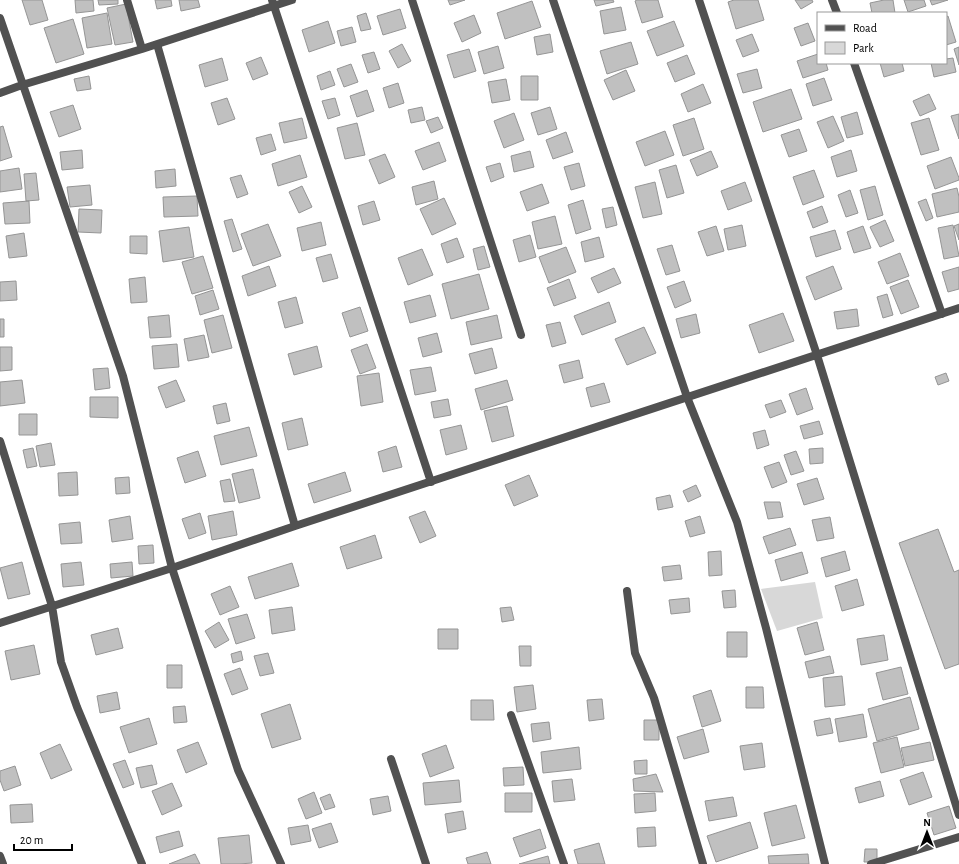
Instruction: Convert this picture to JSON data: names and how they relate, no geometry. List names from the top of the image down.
{
  "legend": ["Road", "Park"],
  "scale_bar": "20 m",
  "north": "top"
}
